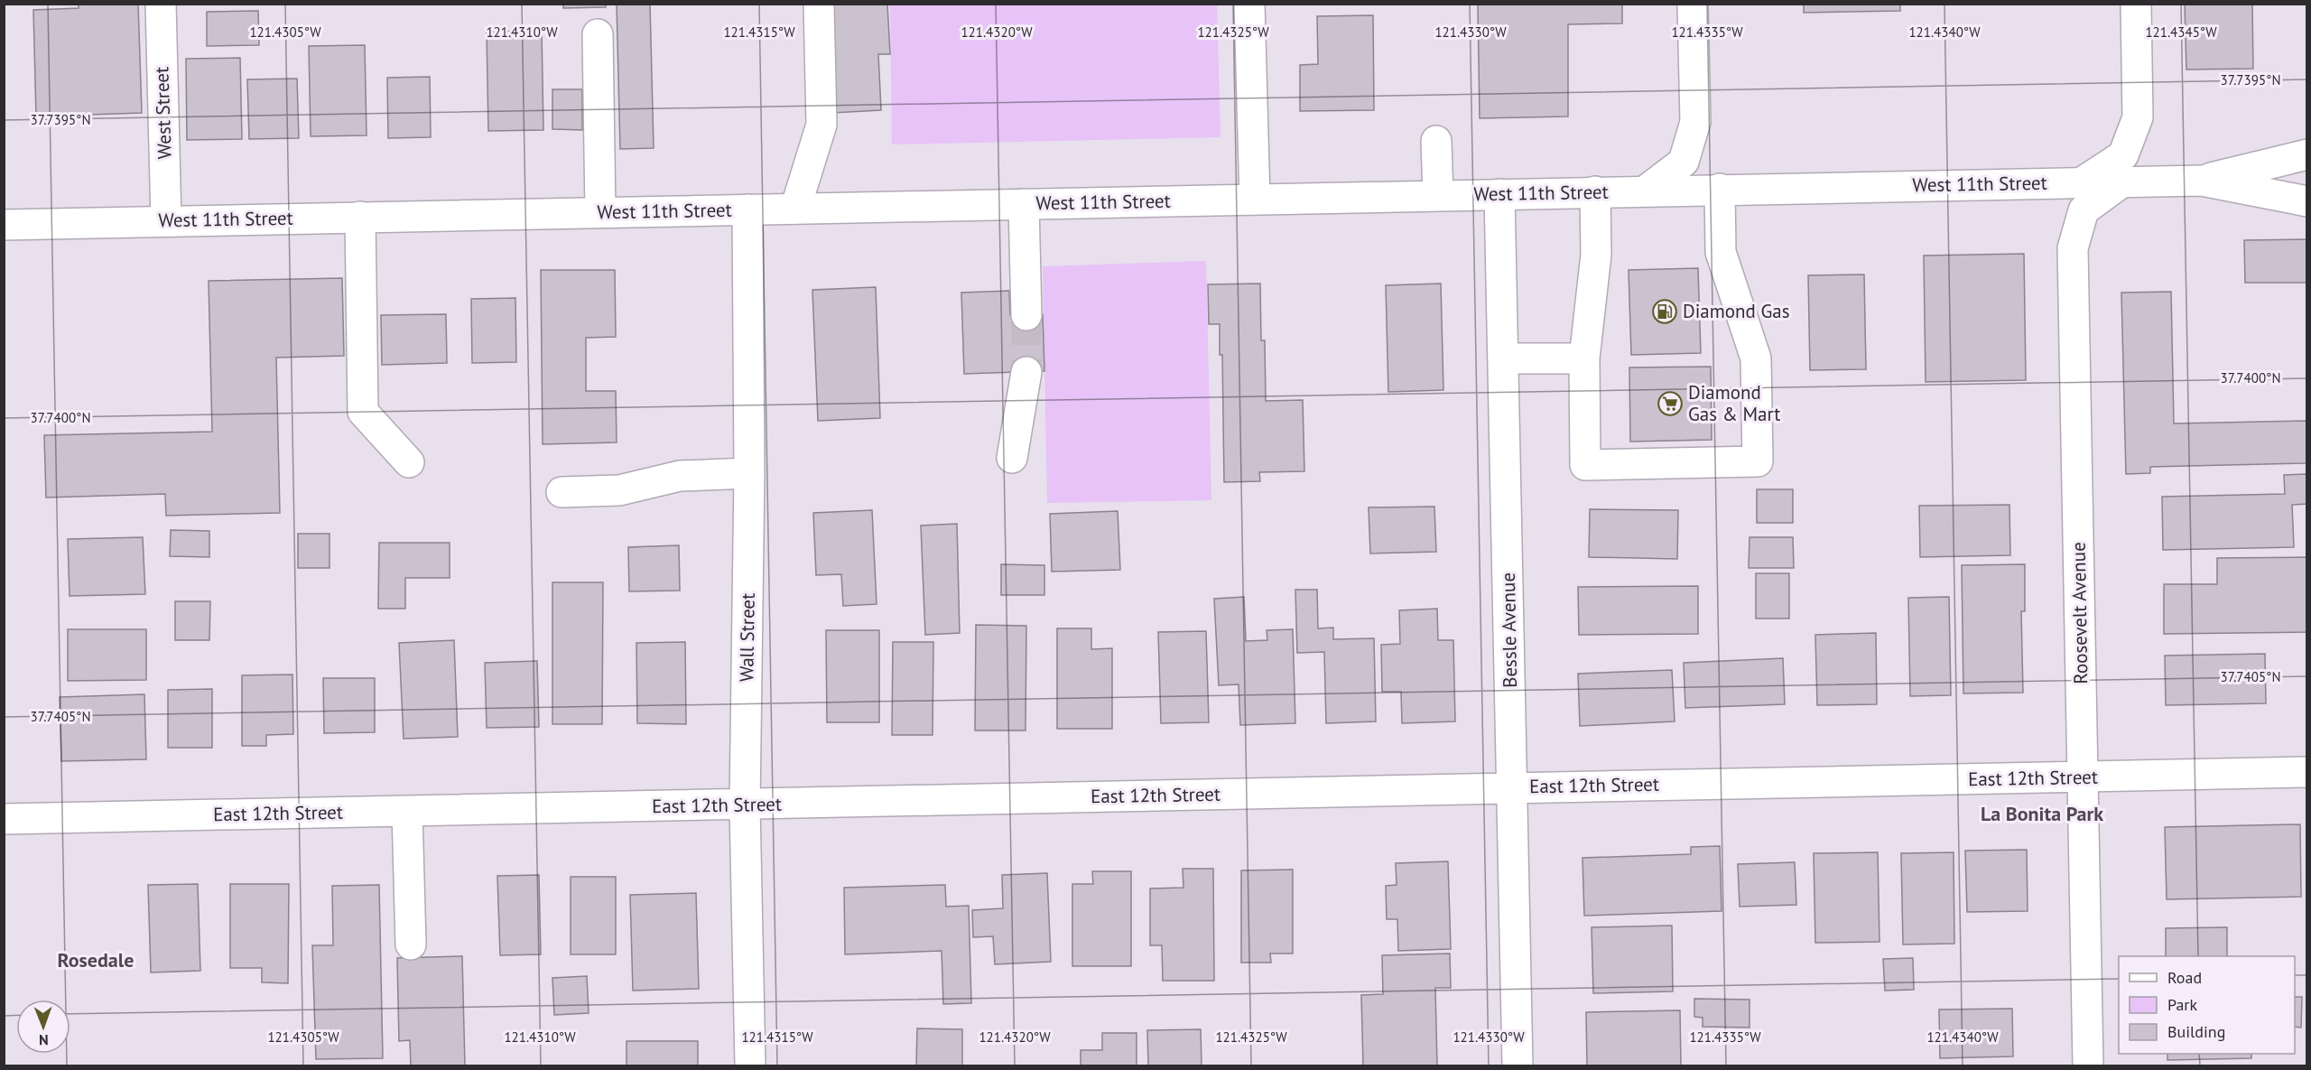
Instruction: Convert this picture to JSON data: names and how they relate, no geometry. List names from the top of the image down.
{
  "streets": {
    "street": [
      "West Street",
      "West 11th Street",
      "Roosevelt Avenue",
      "Bessle Avenue",
      "Wall Street",
      "East 12th Street"
    ]
  },
  "crossings": [
    ["West Street", "West 11th Street"],
    ["West 11th Street", "Roosevelt Avenue"],
    ["West 11th Street", "Bessle Avenue"],
    ["West 11th Street", "Wall Street"],
    ["Roosevelt Avenue", "East 12th Street"],
    ["Bessle Avenue", "East 12th Street"],
    ["Wall Street", "East 12th Street"]
  ],
  "districts": ["La Bonita Park", "Rosedale"],
  "places": {
    "fuel station": ["Diamond Gas"],
    "supermarket": ["Diamond Gas & Mart"]
  },
  "legend": ["Road", "Park", "Building"],
  "north": "bottom",
  "coordinates": [
    "121.4305°W",
    "121.4310°W",
    "121.4315°W",
    "121.4320°W",
    "121.4325°W",
    "121.4330°W",
    "121.4335°W",
    "121.4340°W",
    "121.4345°W",
    "37.7395°N",
    "37.7400°N",
    "37.7405°N"
  ]
}
